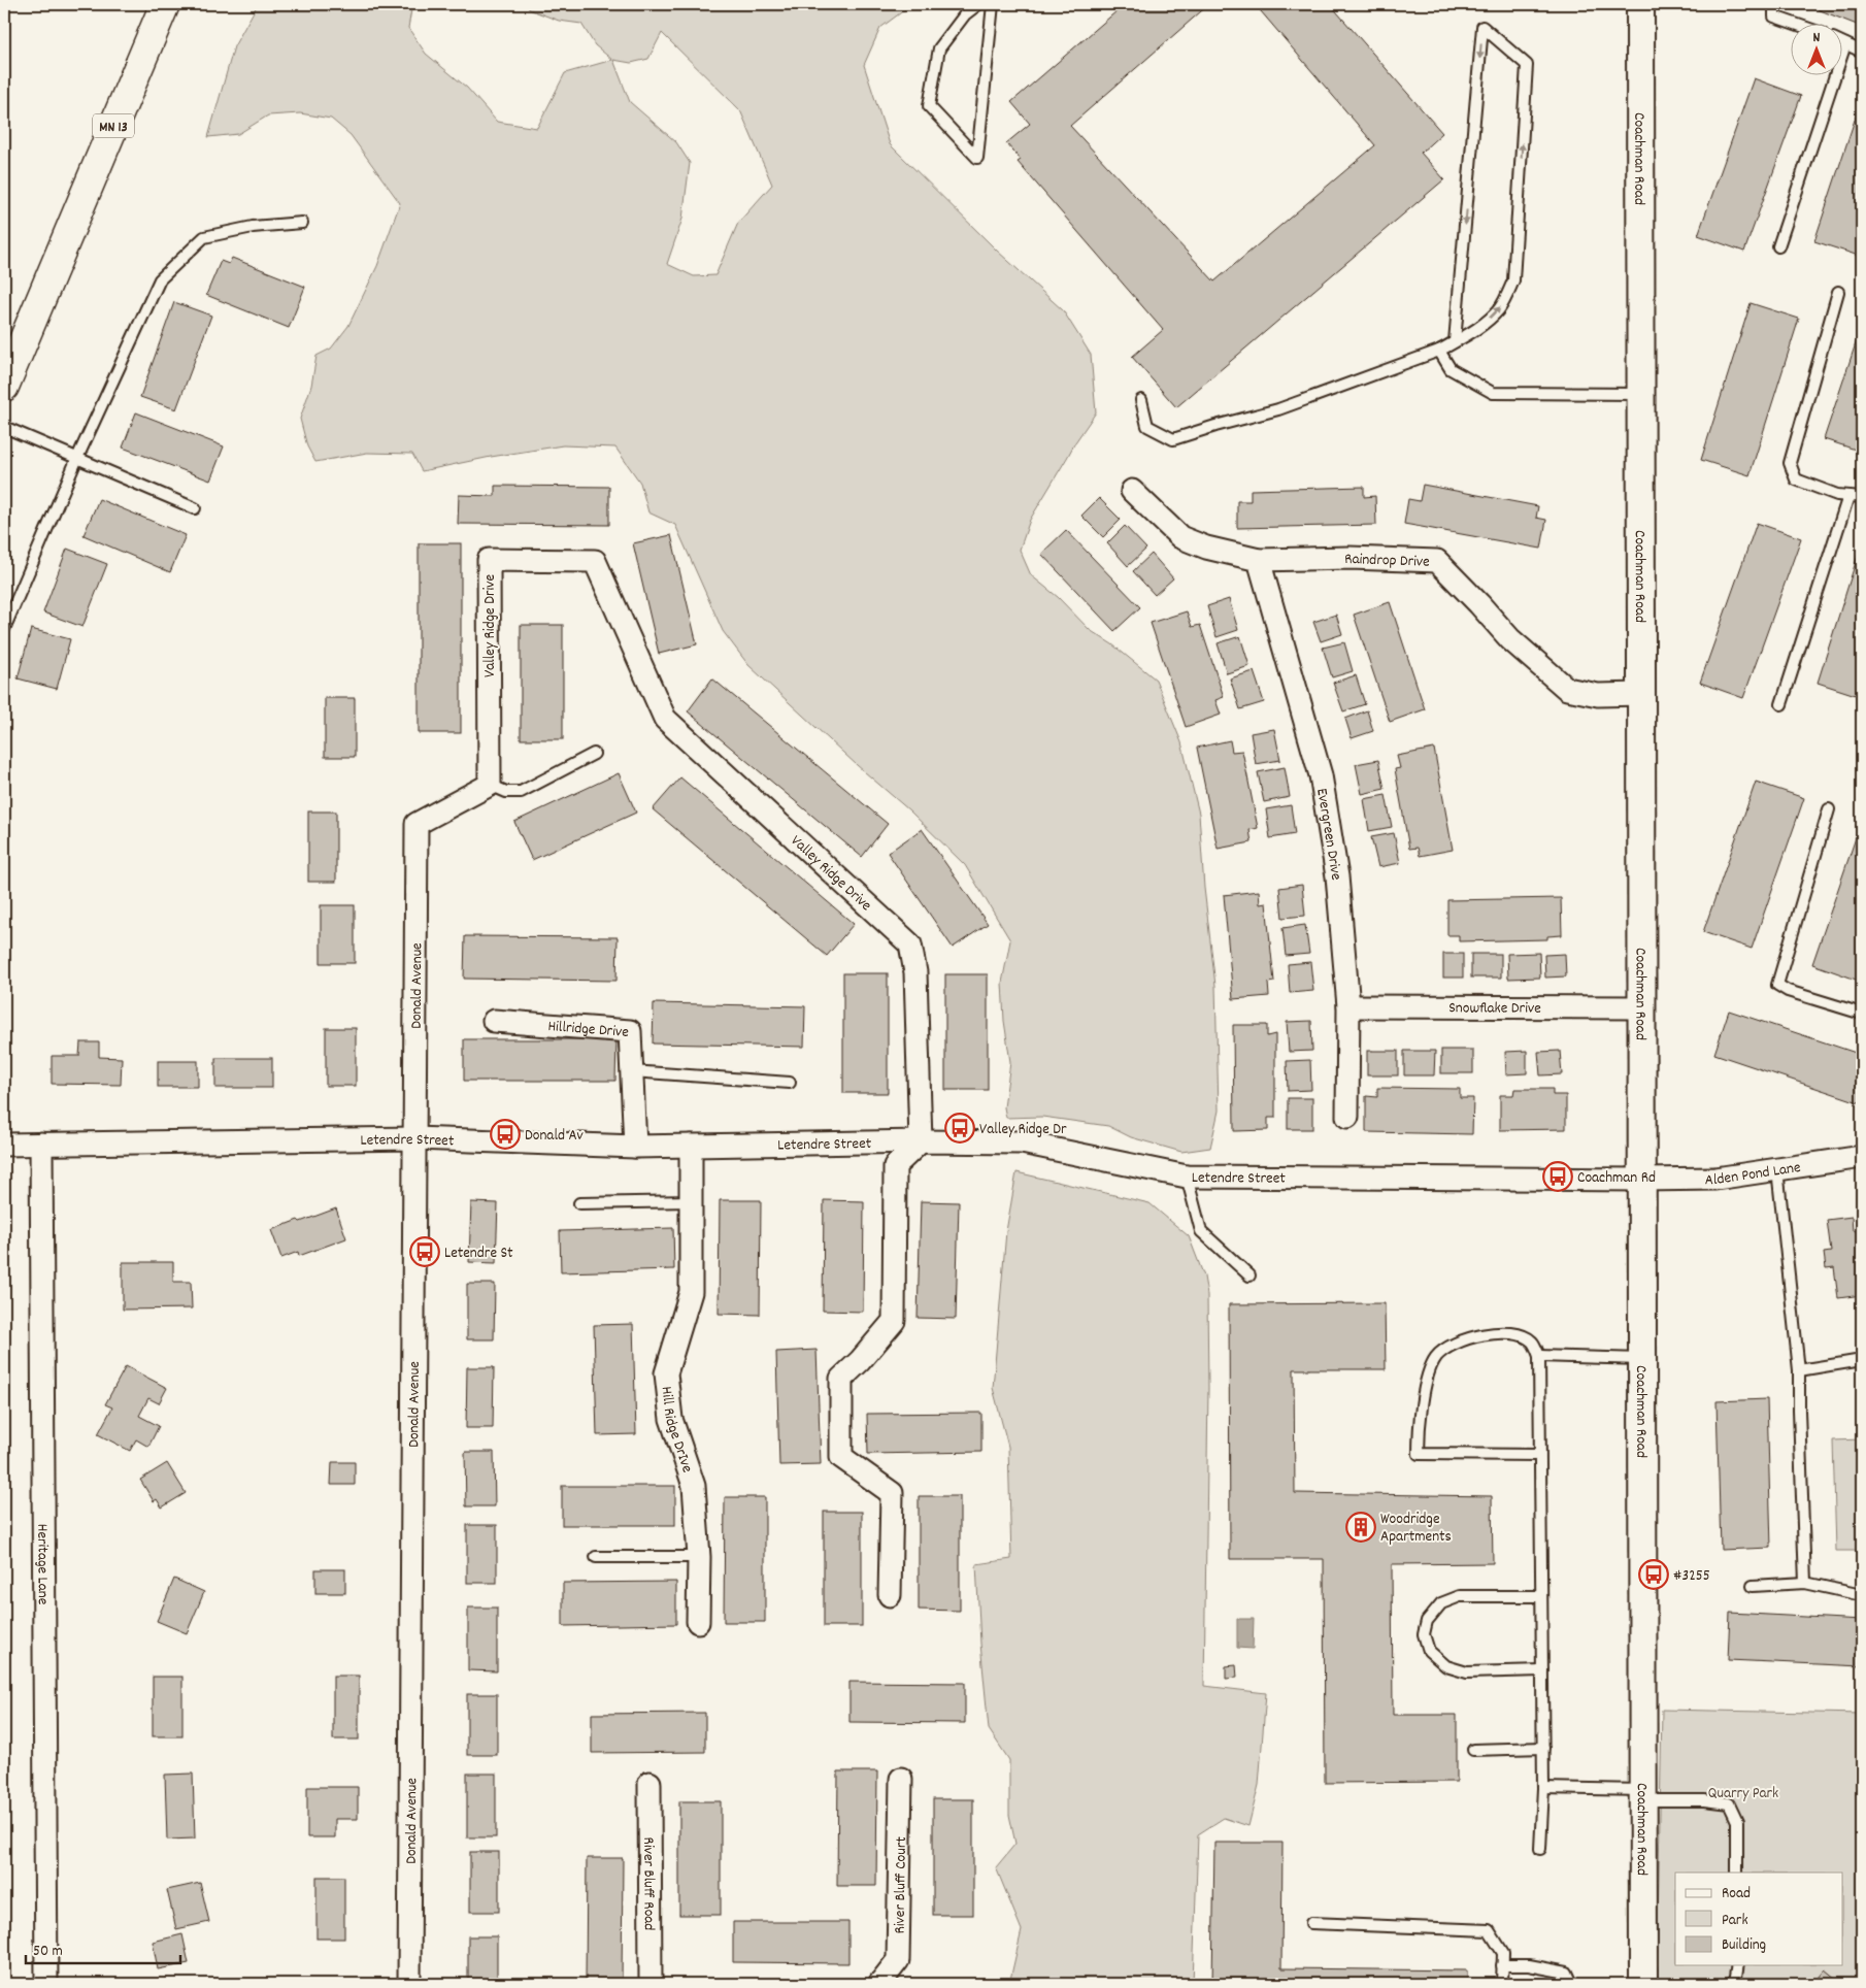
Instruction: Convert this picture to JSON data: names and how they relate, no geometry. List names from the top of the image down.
{
  "streets": {
    "highway": ["MN 13"],
    "street": [
      "Coachman Road",
      "Raindrop Drive",
      "Valley Ridge Drive",
      "Evergreen Drive",
      "Donald Avenue",
      "Snowflake Drive",
      "Hillridge Drive",
      "Letendre Street",
      "Alden Pond Lane",
      "Hill Ridge DrIve",
      "Heritage Lane",
      "River Bluff Road",
      "River Bluff Court"
    ]
  },
  "crossings": [
    ["Coachman Road", "Raindrop Drive"],
    ["Coachman Road", "Snowflake Drive"],
    ["Coachman Road", "Letendre Street"],
    ["Coachman Road", "Alden Pond Lane"],
    ["Raindrop Drive", "Evergreen Drive"],
    ["Valley Ridge Drive", "Donald Avenue"],
    ["Valley Ridge Drive", "Letendre Street"],
    ["Evergreen Drive", "Snowflake Drive"],
    ["Donald Avenue", "Letendre Street"],
    ["Hillridge Drive", "Letendre Street"],
    ["Letendre Street", "Alden Pond Lane"],
    ["Letendre Street", "Hill Ridge DrIve"],
    ["Letendre Street", "Heritage Lane"]
  ],
  "parks": ["Quarry Park"],
  "places": {
    "bus stop": [
      "Valley Ridge Dr",
      "Donald Av",
      "Coachman Rd",
      "Letendre St",
      "#3255"
    ],
    "building": ["Woodridge Apartments"]
  },
  "legend": ["Road", "Park", "Building"],
  "scale_bar": "50 m",
  "north": "top"
}
